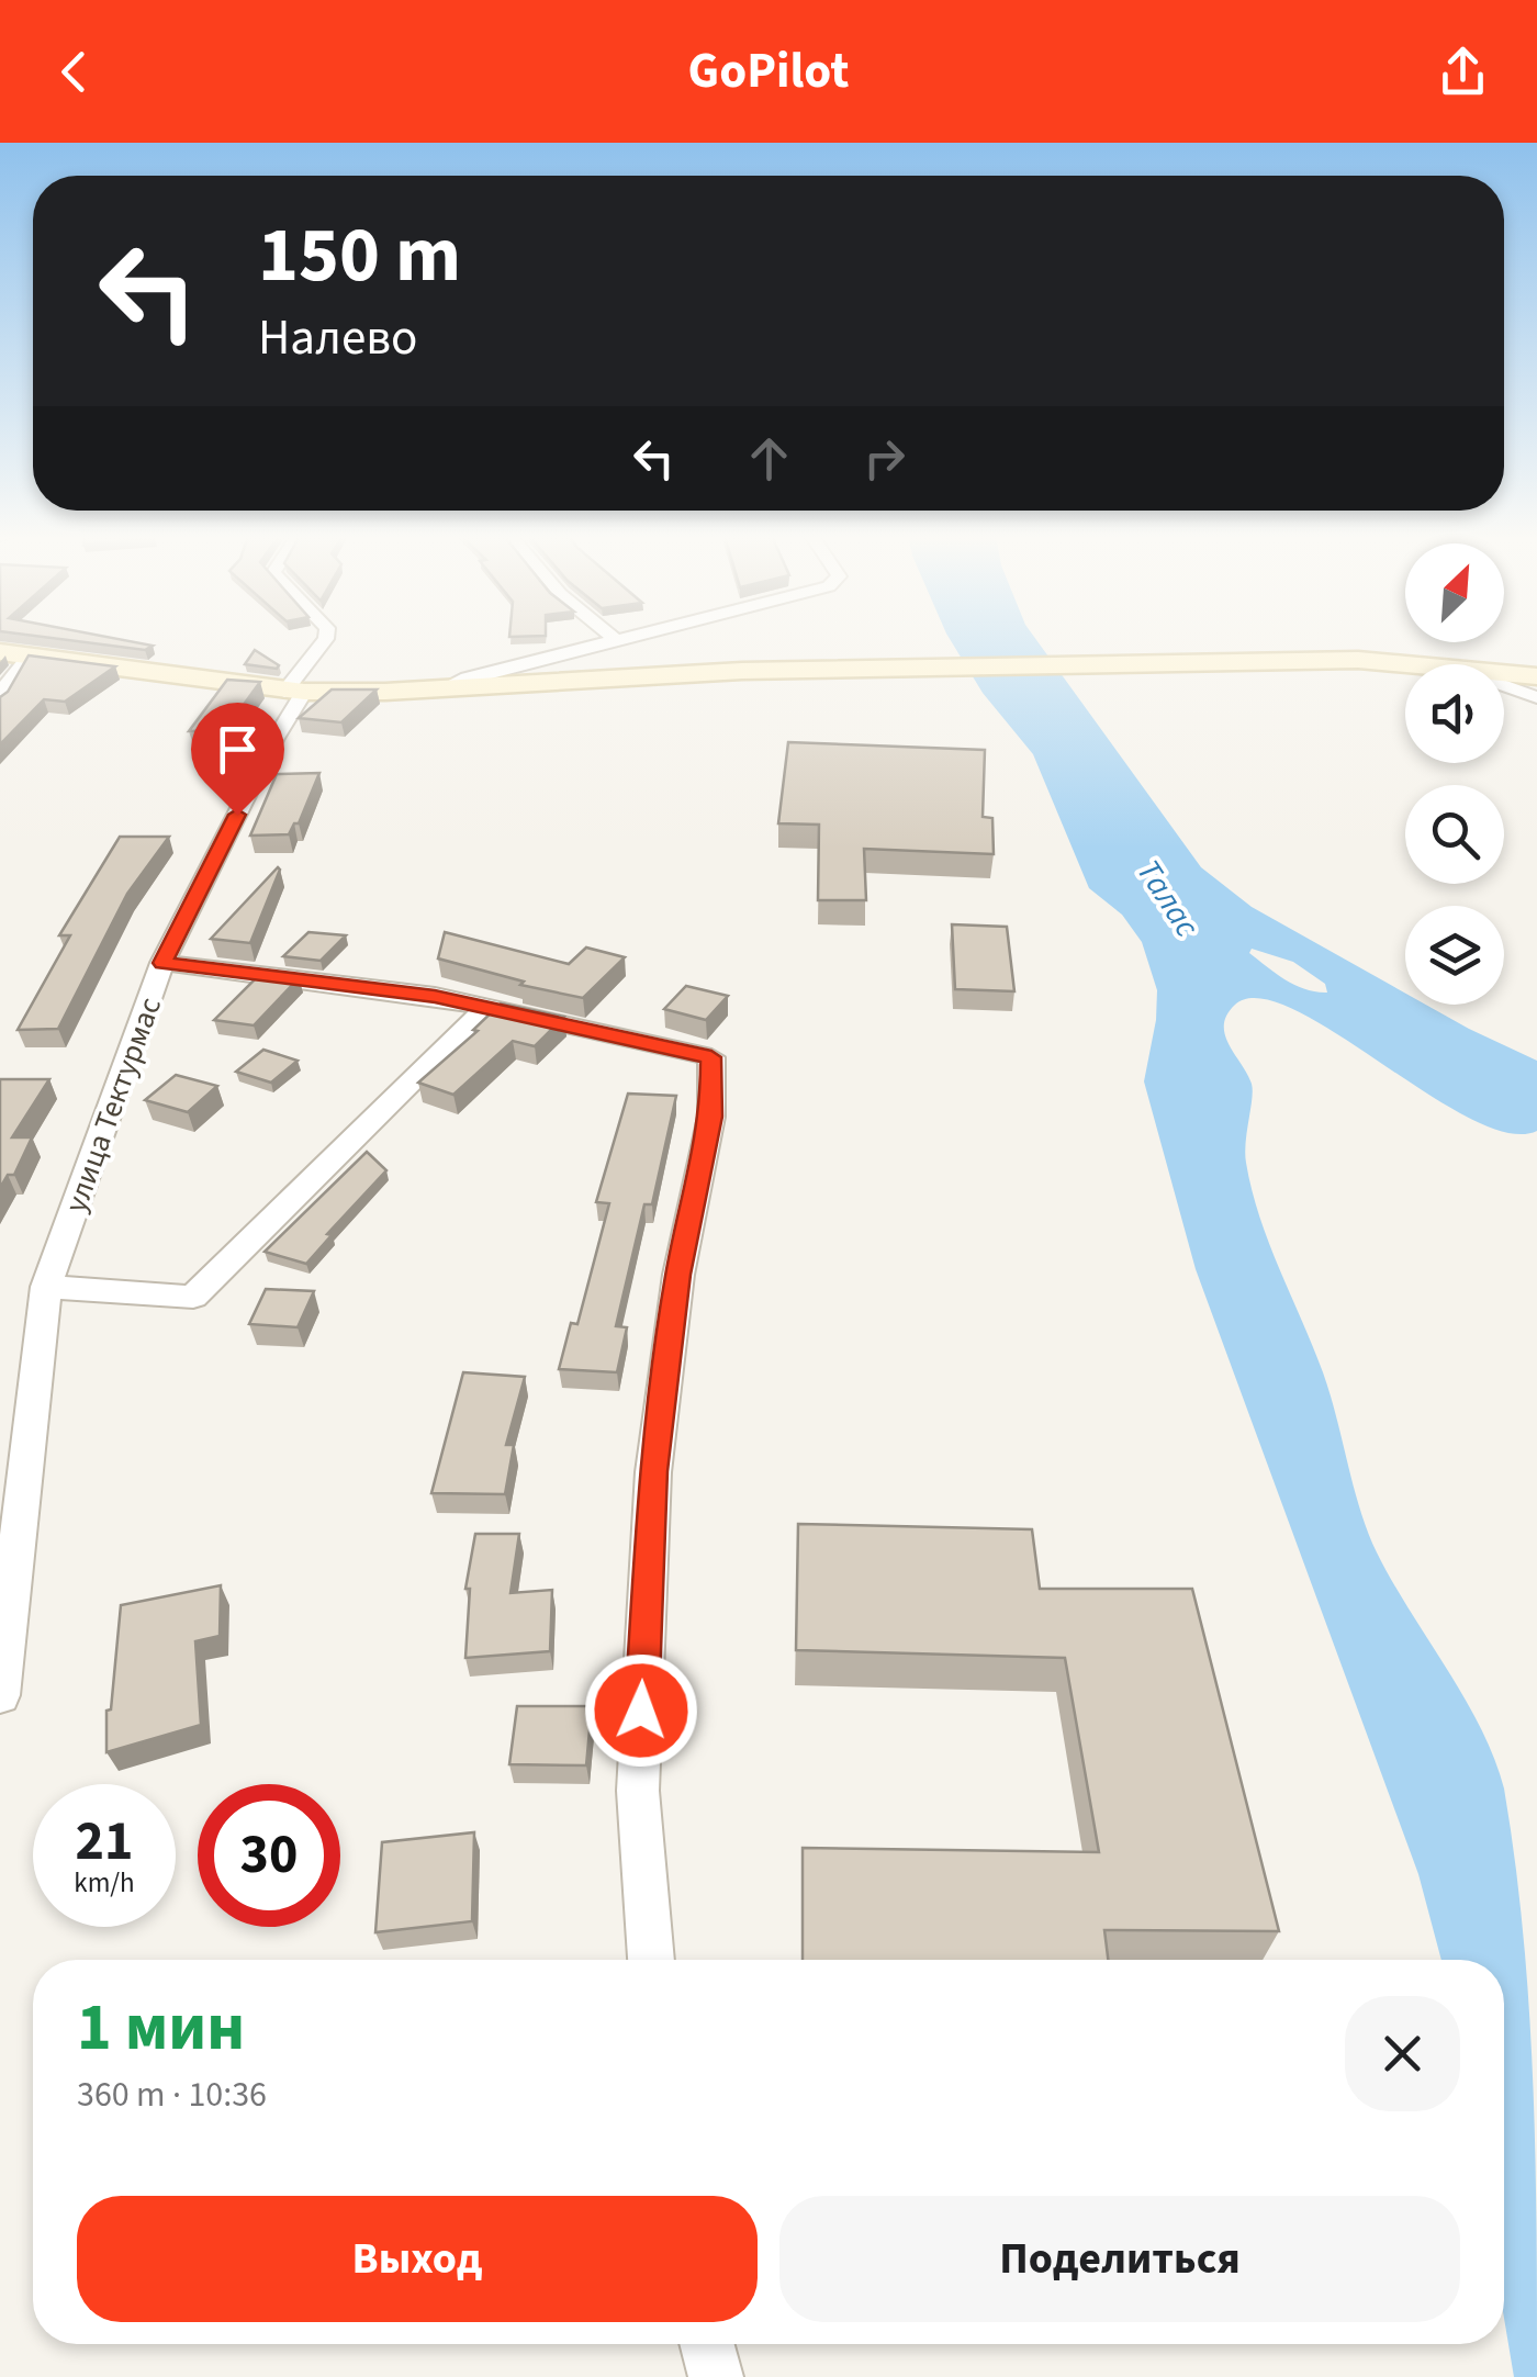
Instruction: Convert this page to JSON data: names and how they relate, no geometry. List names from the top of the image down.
{
  "streets": {
    "street": ["улица Тектурмас"]
  },
  "water": ["Талас"],
  "north": "top right",
  "page": {
    "header": "GoPilot",
    "turn": ["150 m", "Налево"],
    "speed": "21 km/h",
    "limit": "30",
    "heading": ["1 мин", "360 m · 10:36"],
    "buttons": ["Выход", "Поделиться"]
  }
}
